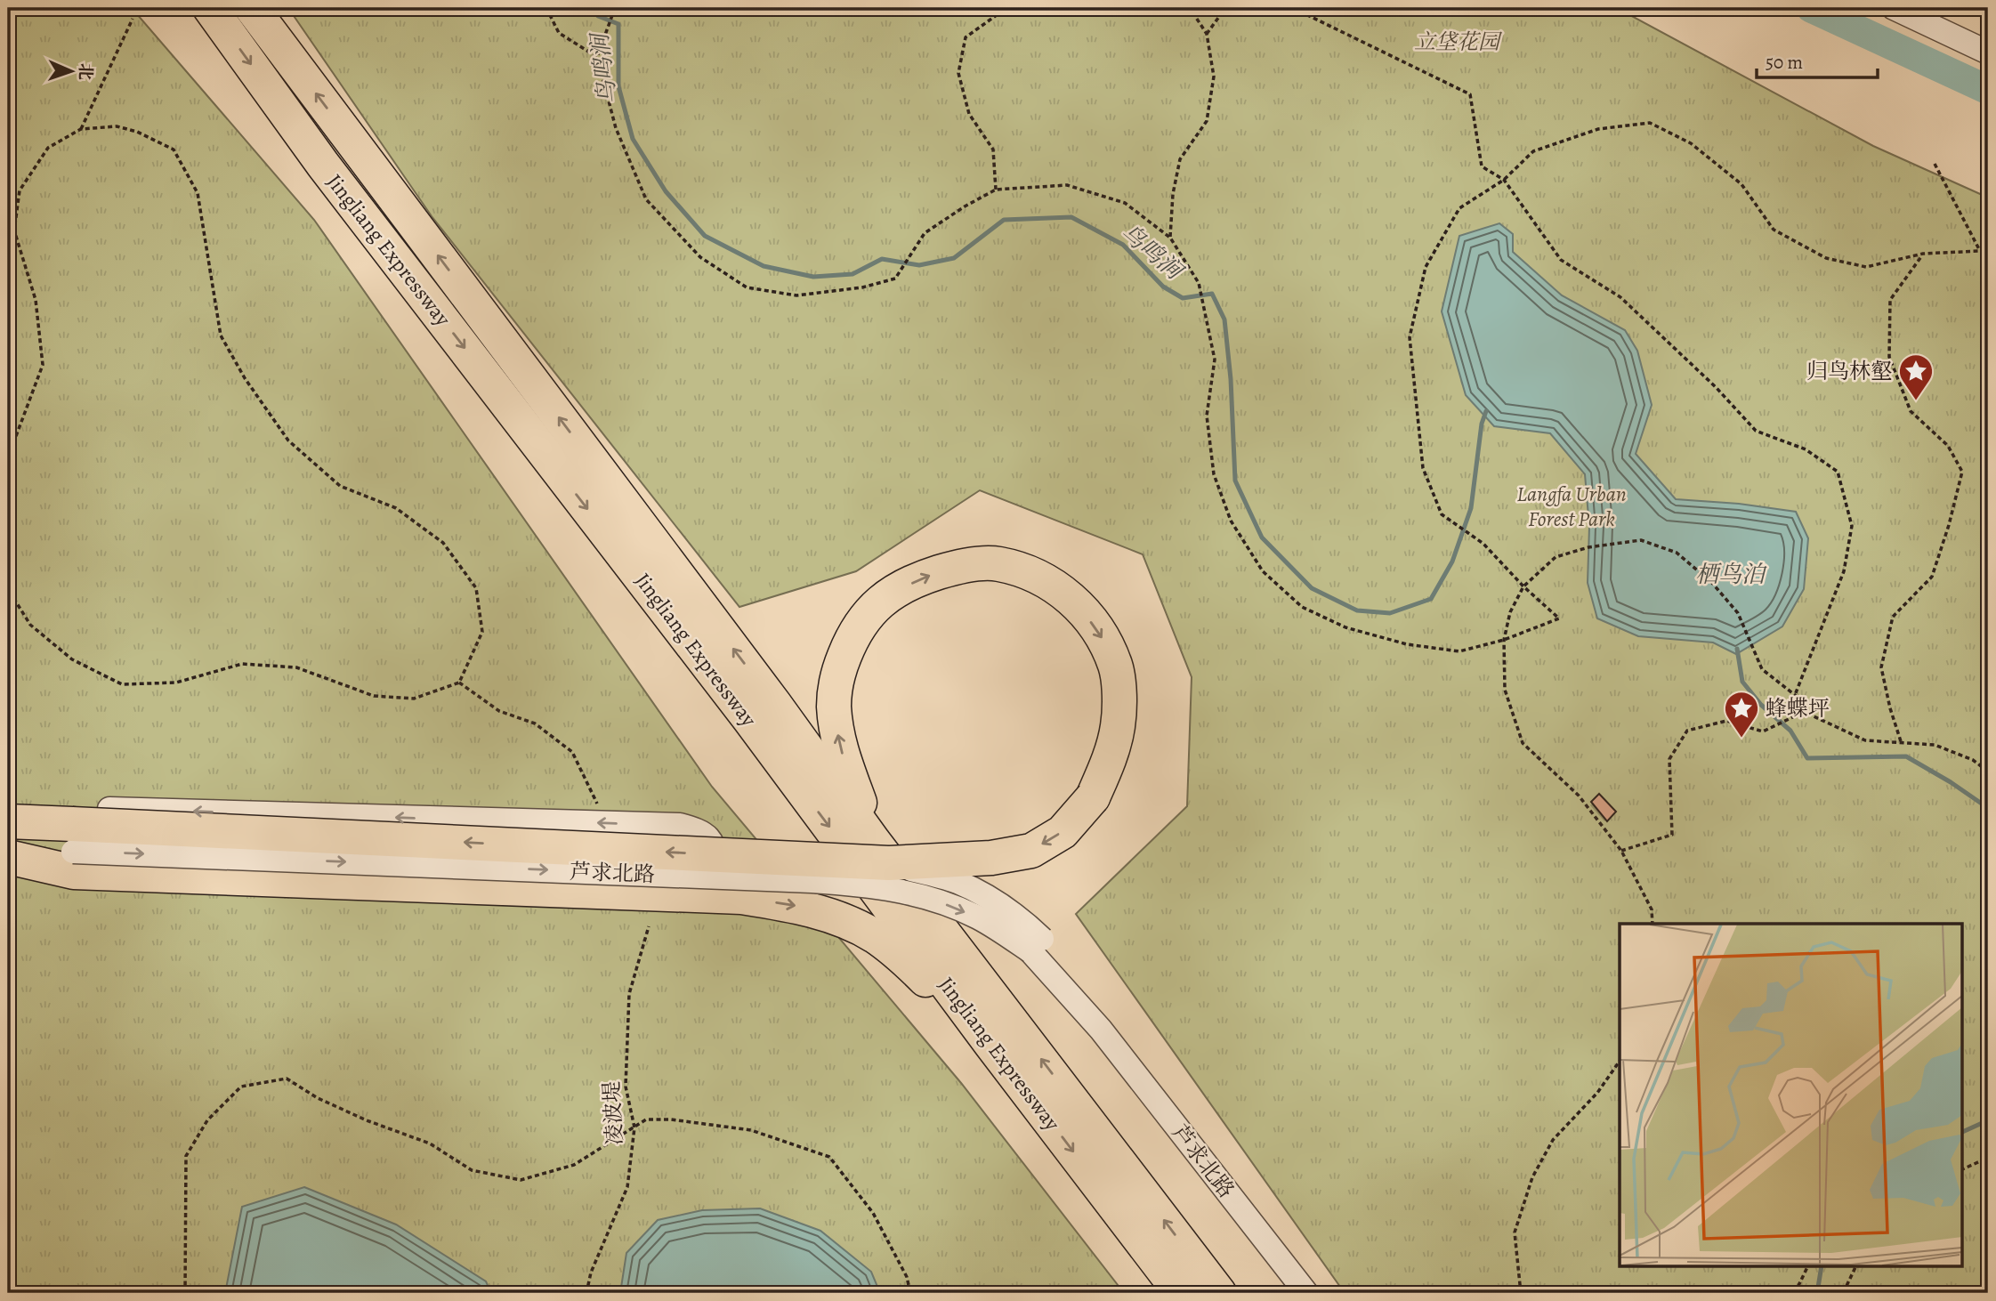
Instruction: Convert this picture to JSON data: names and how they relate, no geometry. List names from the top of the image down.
{
  "streets": {
    "highway": ["Jingliang Expressway"],
    "street": ["芦求北路"],
    "path": ["凌波堤"]
  },
  "crossings": [
    ["Jingliang Expressway", "芦求北路"]
  ],
  "one_way": ["芦求北路"],
  "water": ["鸟鸣涧", "栖鸟泊"],
  "parks": ["立垡花园", "Langfa Urban Forest Park"],
  "places": {
    "place": ["归鸟林壑", "蜂蝶坪"]
  },
  "scale_bar": "50 m",
  "north": "right"
}
